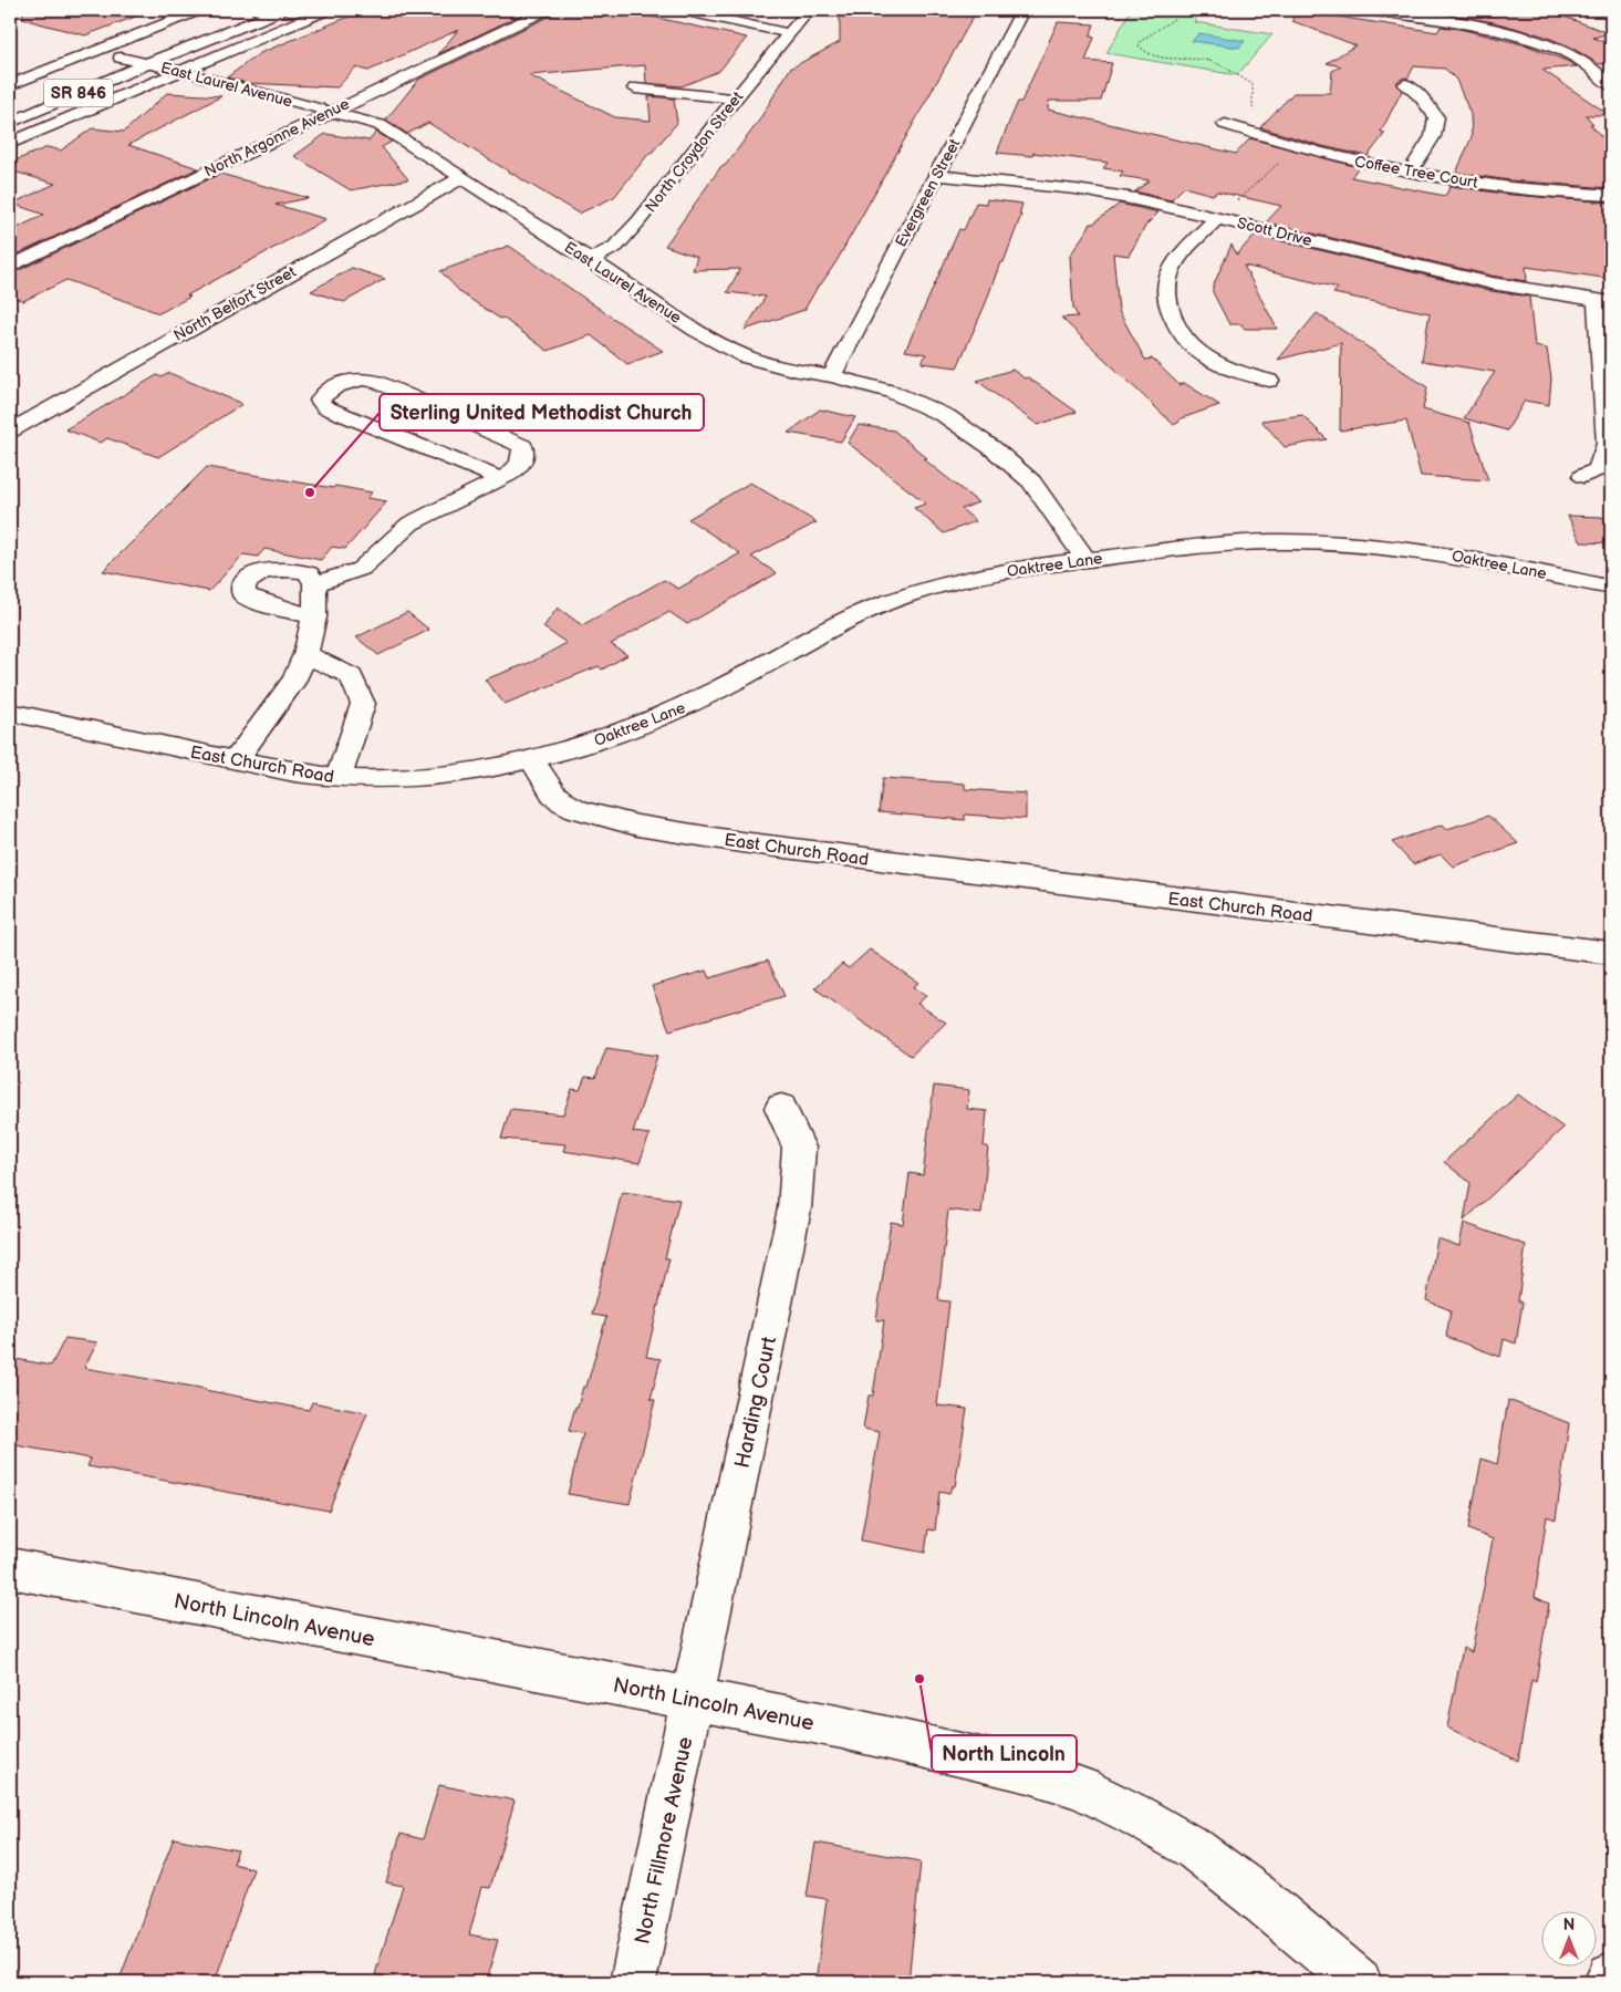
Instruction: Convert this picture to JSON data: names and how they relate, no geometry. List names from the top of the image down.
{
  "streets": {
    "street": [
      "East Laurel Avenue",
      "SR 846",
      "North Argonne Avenue",
      "North Croydon Street",
      "Coffee Tree Court",
      "Evergreen Street",
      "Scott Drive",
      "North Belfort Street",
      "Oaktree Lane",
      "East Church Road",
      "Harding Court",
      "North Lincoln Avenue",
      "North Fillmore Avenue"
    ]
  },
  "crossings": [
    ["East Laurel Avenue", "SR 846"],
    ["East Laurel Avenue", "North Argonne Avenue"],
    ["East Laurel Avenue", "North Croydon Street"],
    ["East Laurel Avenue", "Evergreen Street"],
    ["East Laurel Avenue", "North Belfort Street"],
    ["East Laurel Avenue", "Oaktree Lane"],
    ["Evergreen Street", "Scott Drive"],
    ["Oaktree Lane", "East Church Road"],
    ["Harding Court", "North Lincoln Avenue"],
    ["Harding Court", "North Fillmore Avenue"],
    ["North Lincoln Avenue", "North Fillmore Avenue"]
  ],
  "places": ["Sterling United Methodist Church", "North Lincoln"],
  "north": "top"
}
